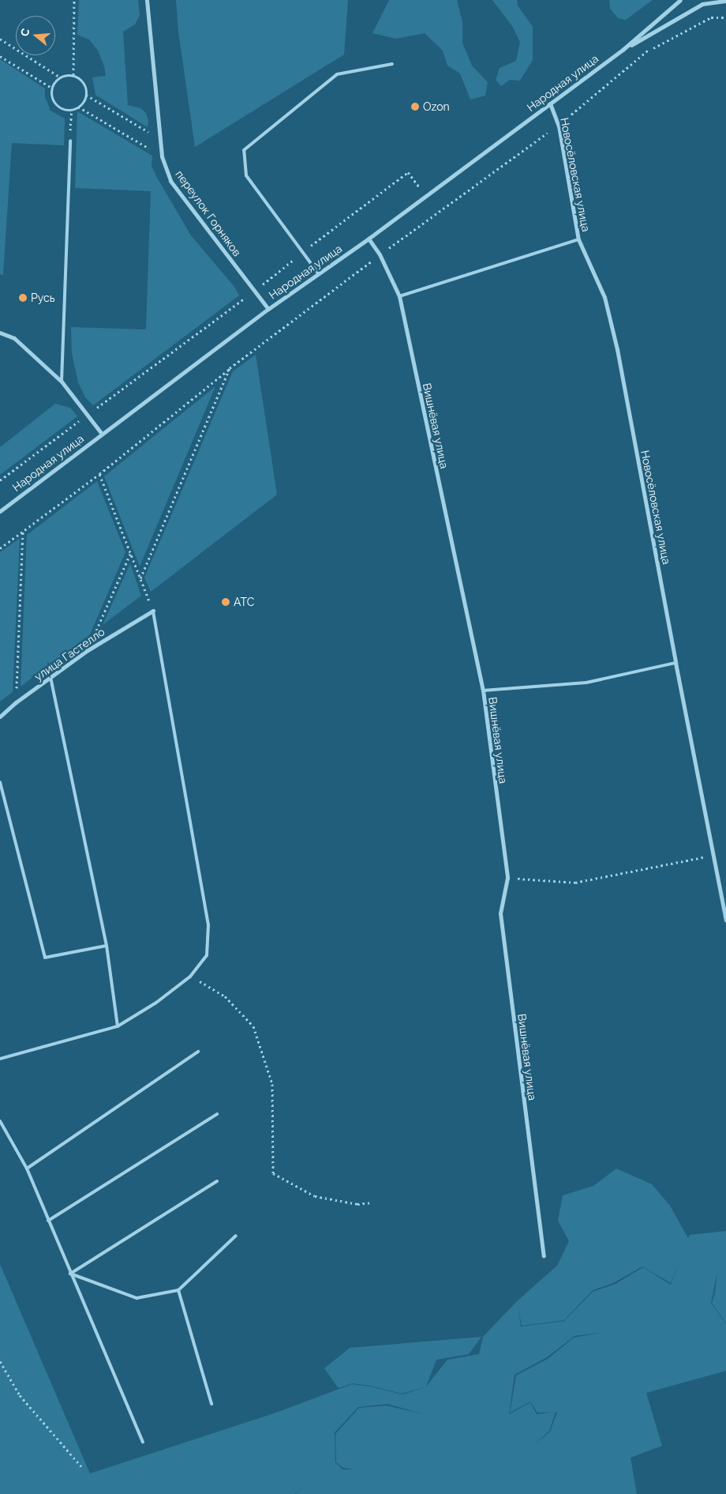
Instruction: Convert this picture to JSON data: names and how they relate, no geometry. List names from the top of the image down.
{
  "streets": {
    "street": [
      "Народная улица",
      "Новосёловская улица",
      "переулок Горняков",
      "Вишнёвая улица",
      "улица Гастелло"
    ]
  },
  "crossings": [
    ["Народная улица", "Новосёловская улица"],
    ["Народная улица", "переулок Горняков"],
    ["Народная улица", "Вишнёвая улица"]
  ],
  "places": ["Ozon", "Русь", "АТС"],
  "north": "left"
}
